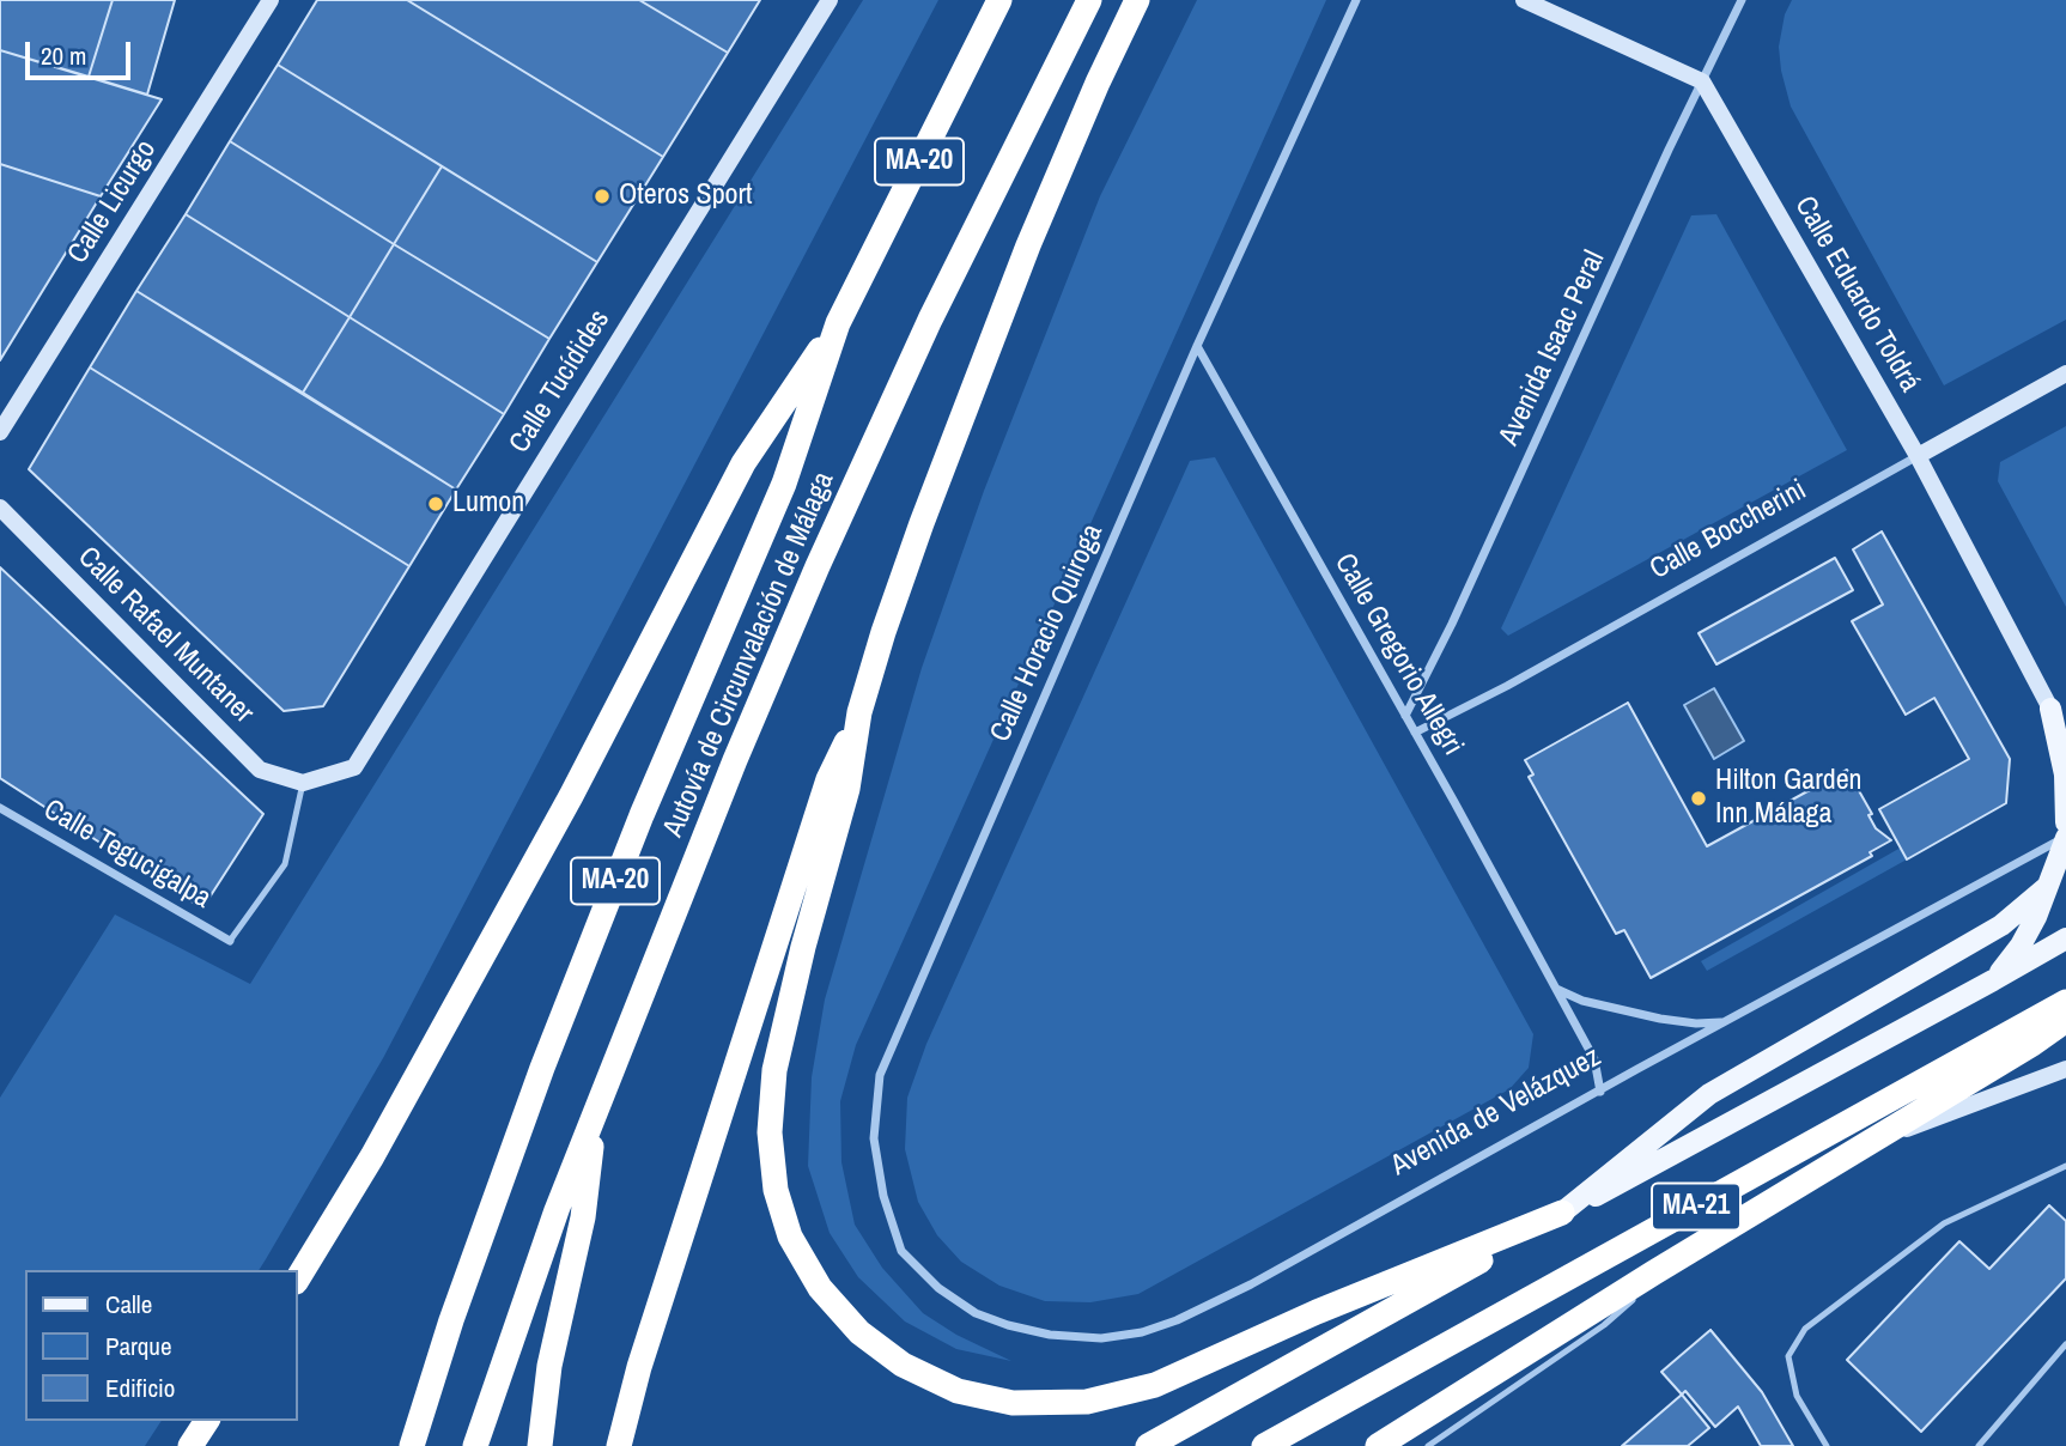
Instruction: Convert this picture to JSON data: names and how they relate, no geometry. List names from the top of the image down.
{
  "streets": {
    "highway": ["MA-20", "Autovía de Circunvalación de Málaga", "MA-21"],
    "main road": [
      "Calle Licurgo",
      "Calle Eduardo Toldrá",
      "Calle Tucídides",
      "Calle Boccherini",
      "Calle Rafael Muntaner"
    ],
    "street": [
      "Avenida Isaac Peral",
      "Calle Horacio Quiroga",
      "Calle Gregorio Allegri",
      "Calle Tegucigalpa",
      "Avenida de Velázquez"
    ]
  },
  "crossings": [
    ["Calle Eduardo Toldrá", "Avenida Isaac Peral"],
    ["Calle Eduardo Toldrá", "Calle Boccherini"],
    ["Avenida Isaac Peral", "Calle Gregorio Allegri"],
    ["Calle Tucídides", "Calle Rafael Muntaner"],
    ["Calle Boccherini", "Calle Gregorio Allegri"],
    ["Calle Horacio Quiroga", "Calle Gregorio Allegri"],
    ["Calle Horacio Quiroga", "Avenida de Velázquez"],
    ["Calle Gregorio Allegri", "Avenida de Velázquez"]
  ],
  "places": ["Oteros Sport", "Lumon", "Hilton Garden Inn Málaga"],
  "legend": ["Calle", "Parque", "Edificio"],
  "scale_bar": "20 m"
}
